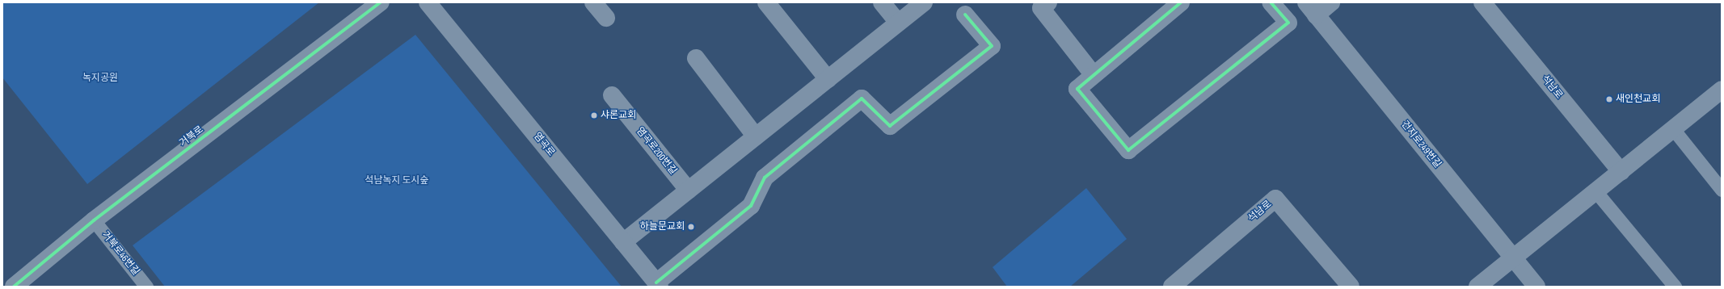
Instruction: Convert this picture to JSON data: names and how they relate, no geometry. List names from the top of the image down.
{
  "streets": {
    "street": [
      "석남로",
      "거북로",
      "염곡로",
      "건지로249번길",
      "염곡로200번길"
    ],
    "lane": ["거북로46번길"]
  },
  "crossings": [
    ["거북로", "거북로46번길"]
  ],
  "parks": ["녹지공원", "석남녹지 도시숲"],
  "places": ["새인천교회", "샤론교회", "하늘문교회"]
}
